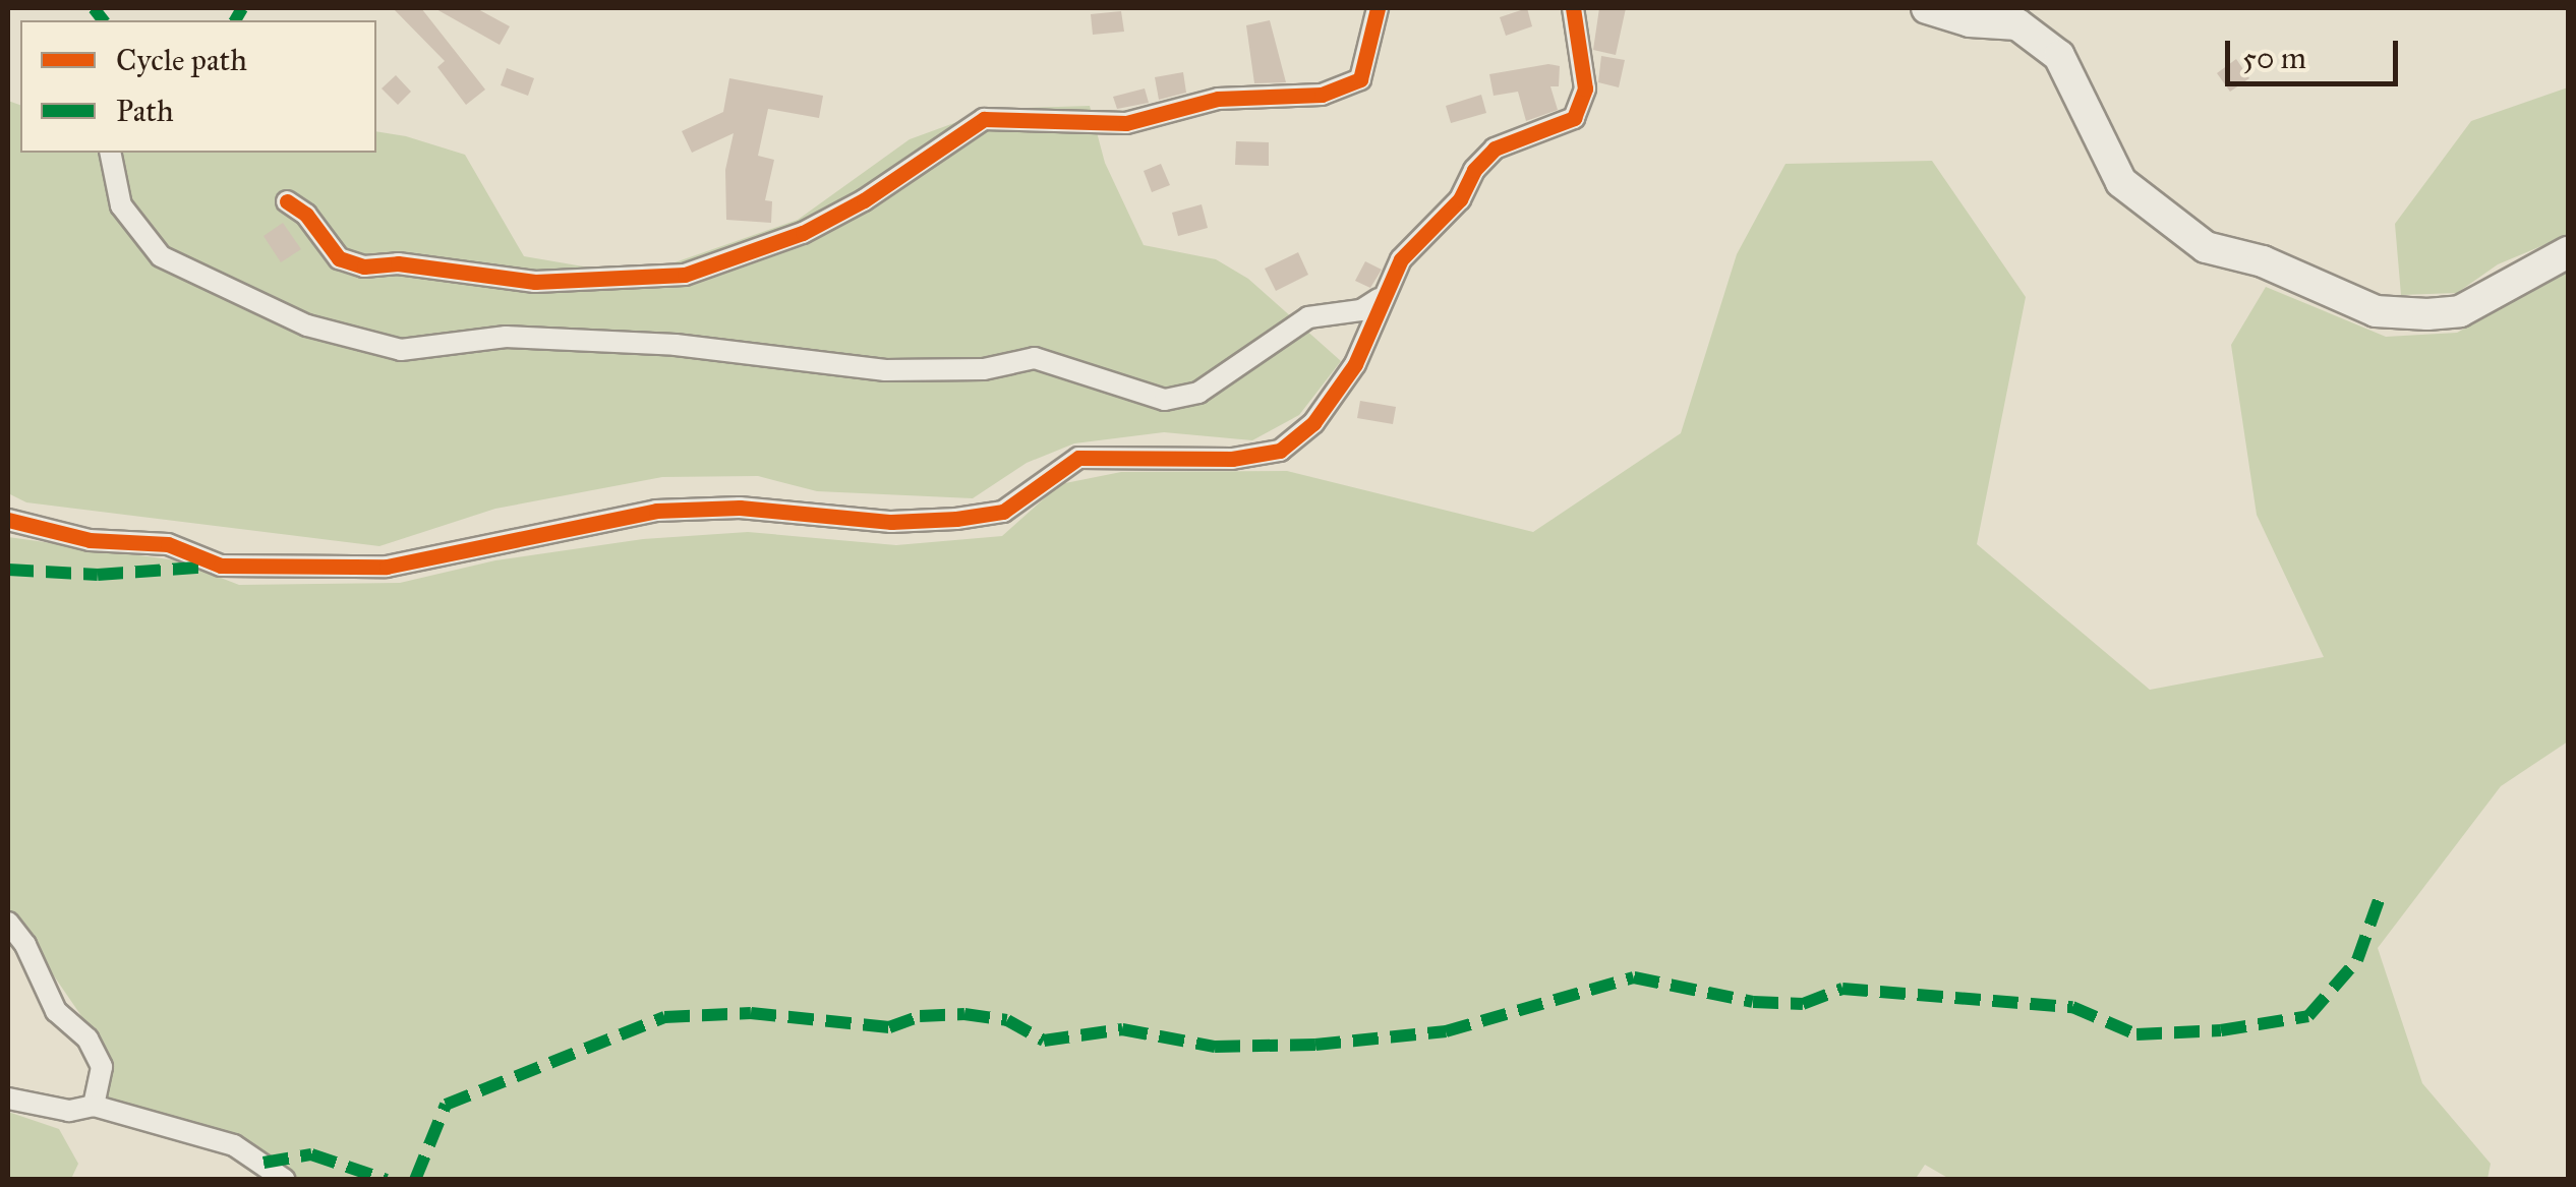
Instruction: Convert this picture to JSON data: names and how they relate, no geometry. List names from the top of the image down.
{
  "legend": ["Cycle path", "Path"],
  "scale_bar": "50 m"
}
